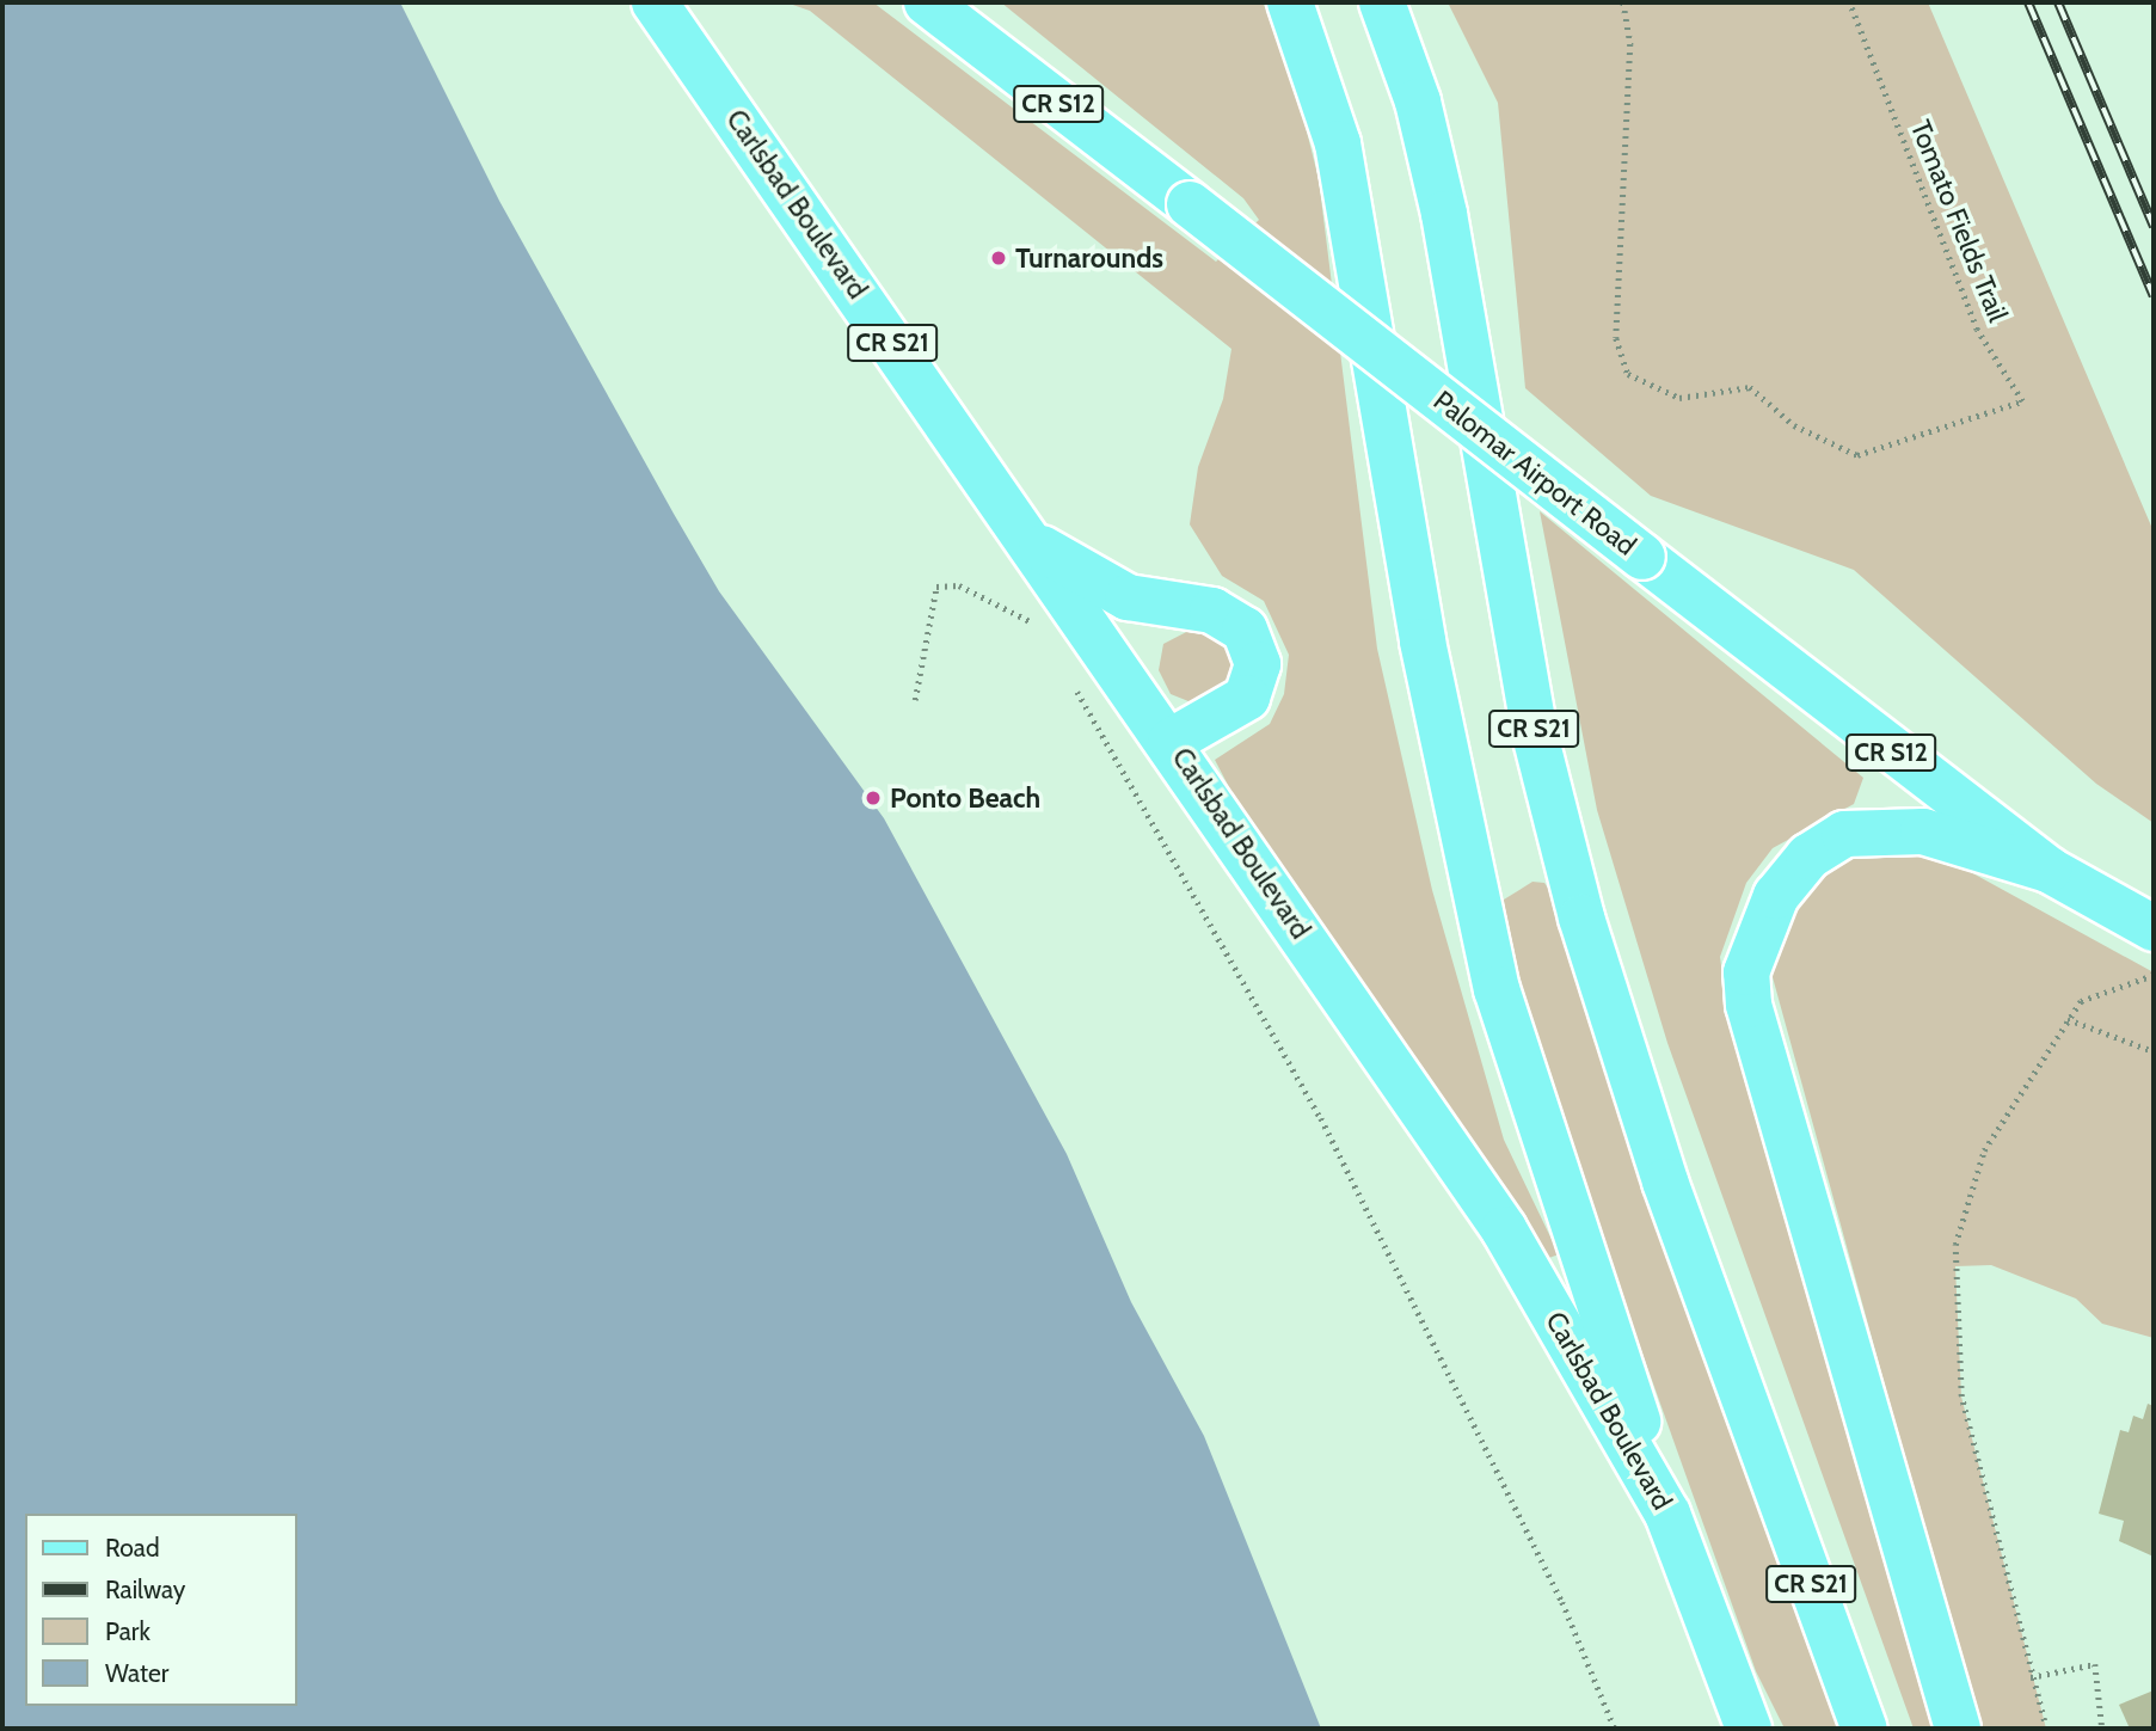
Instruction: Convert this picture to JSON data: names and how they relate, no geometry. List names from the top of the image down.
{
  "streets": {
    "main road": [
      "CR S12",
      "Carlsbad Boulevard",
      "CR S21",
      "Palomar Airport Road"
    ],
    "path": ["Tomato Fields Trail"]
  },
  "places": ["Turnarounds", "Ponto Beach"],
  "legend": [
    "Road",
    "Railway",
    "Park",
    "Water"
  ]
}
